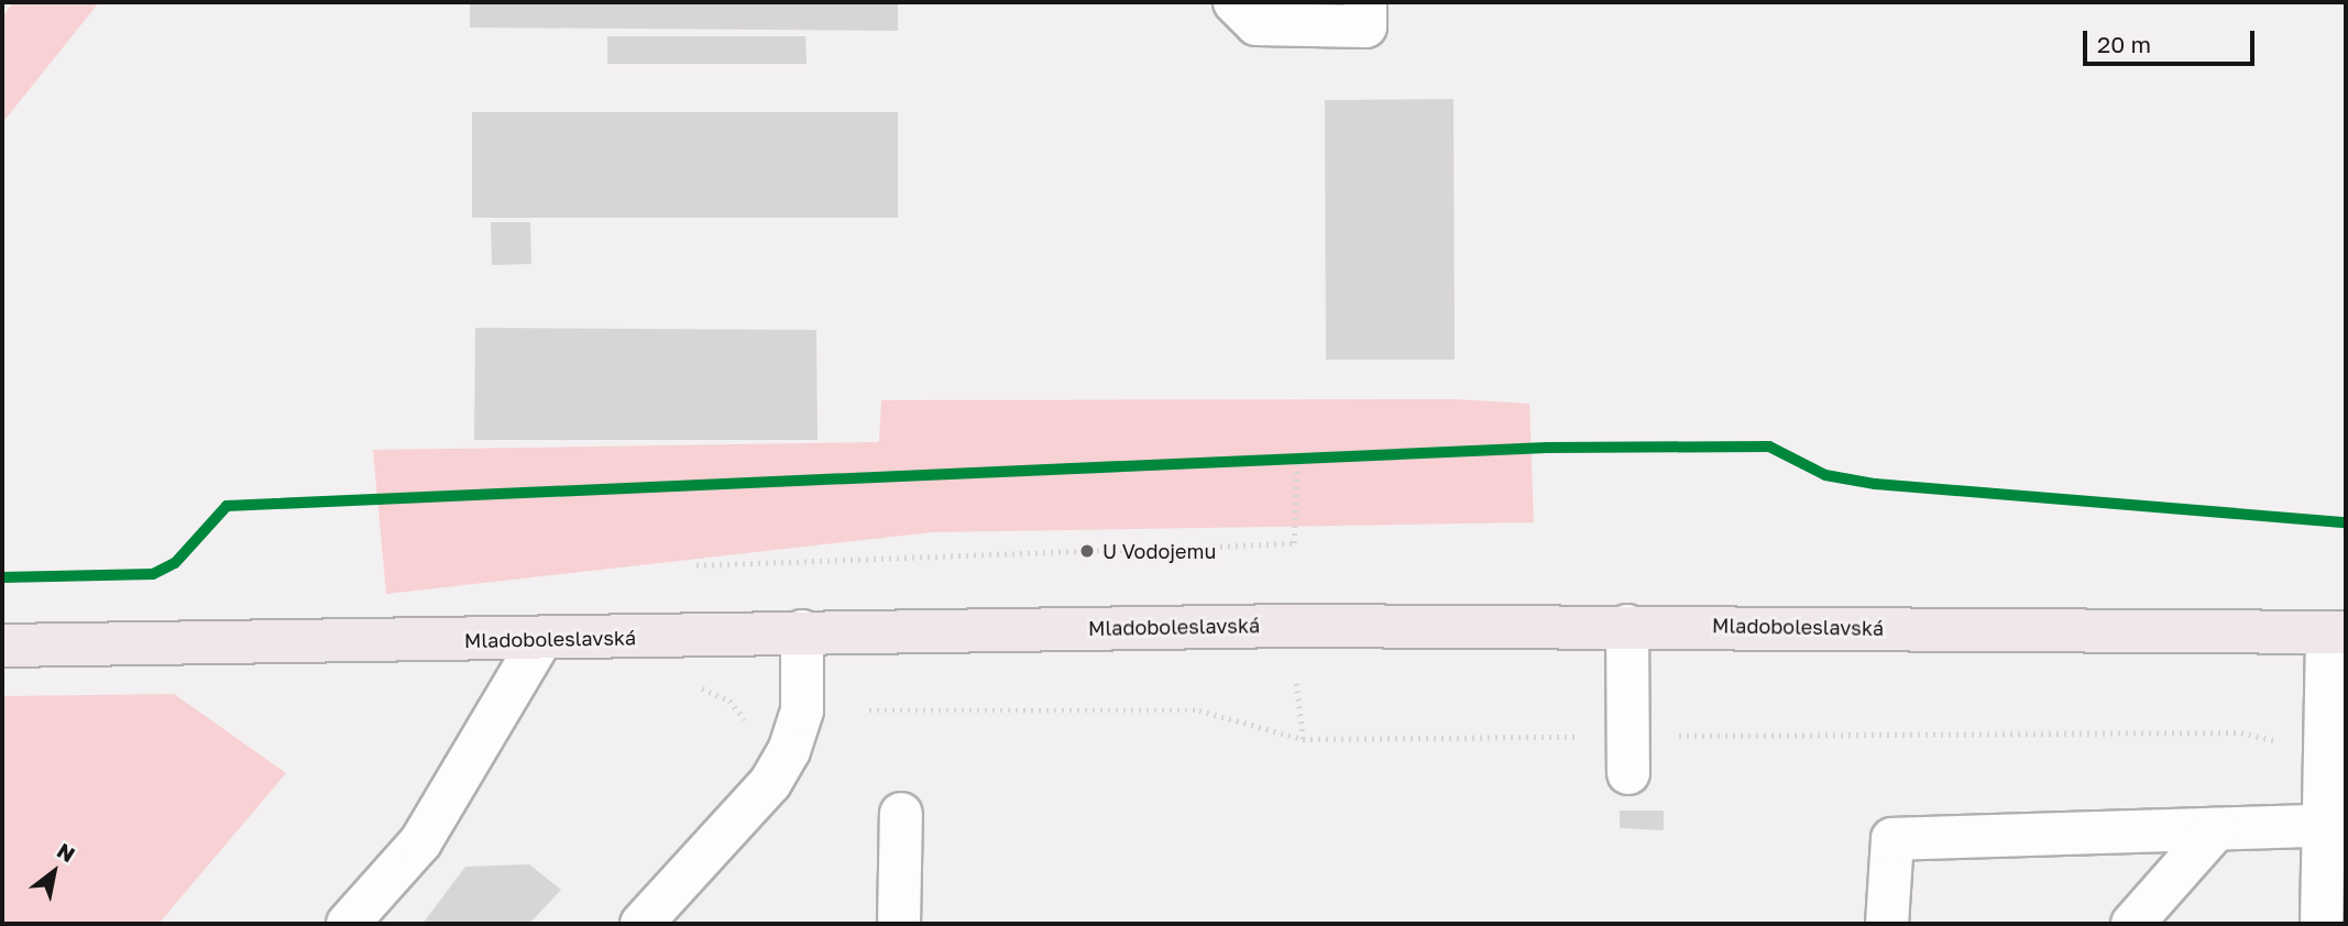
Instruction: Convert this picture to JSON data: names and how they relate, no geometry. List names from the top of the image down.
{
  "streets": {
    "main road": ["Mladoboleslavská"]
  },
  "places": ["U Vodojemu"],
  "scale_bar": "20 m",
  "north": "top right"
}
